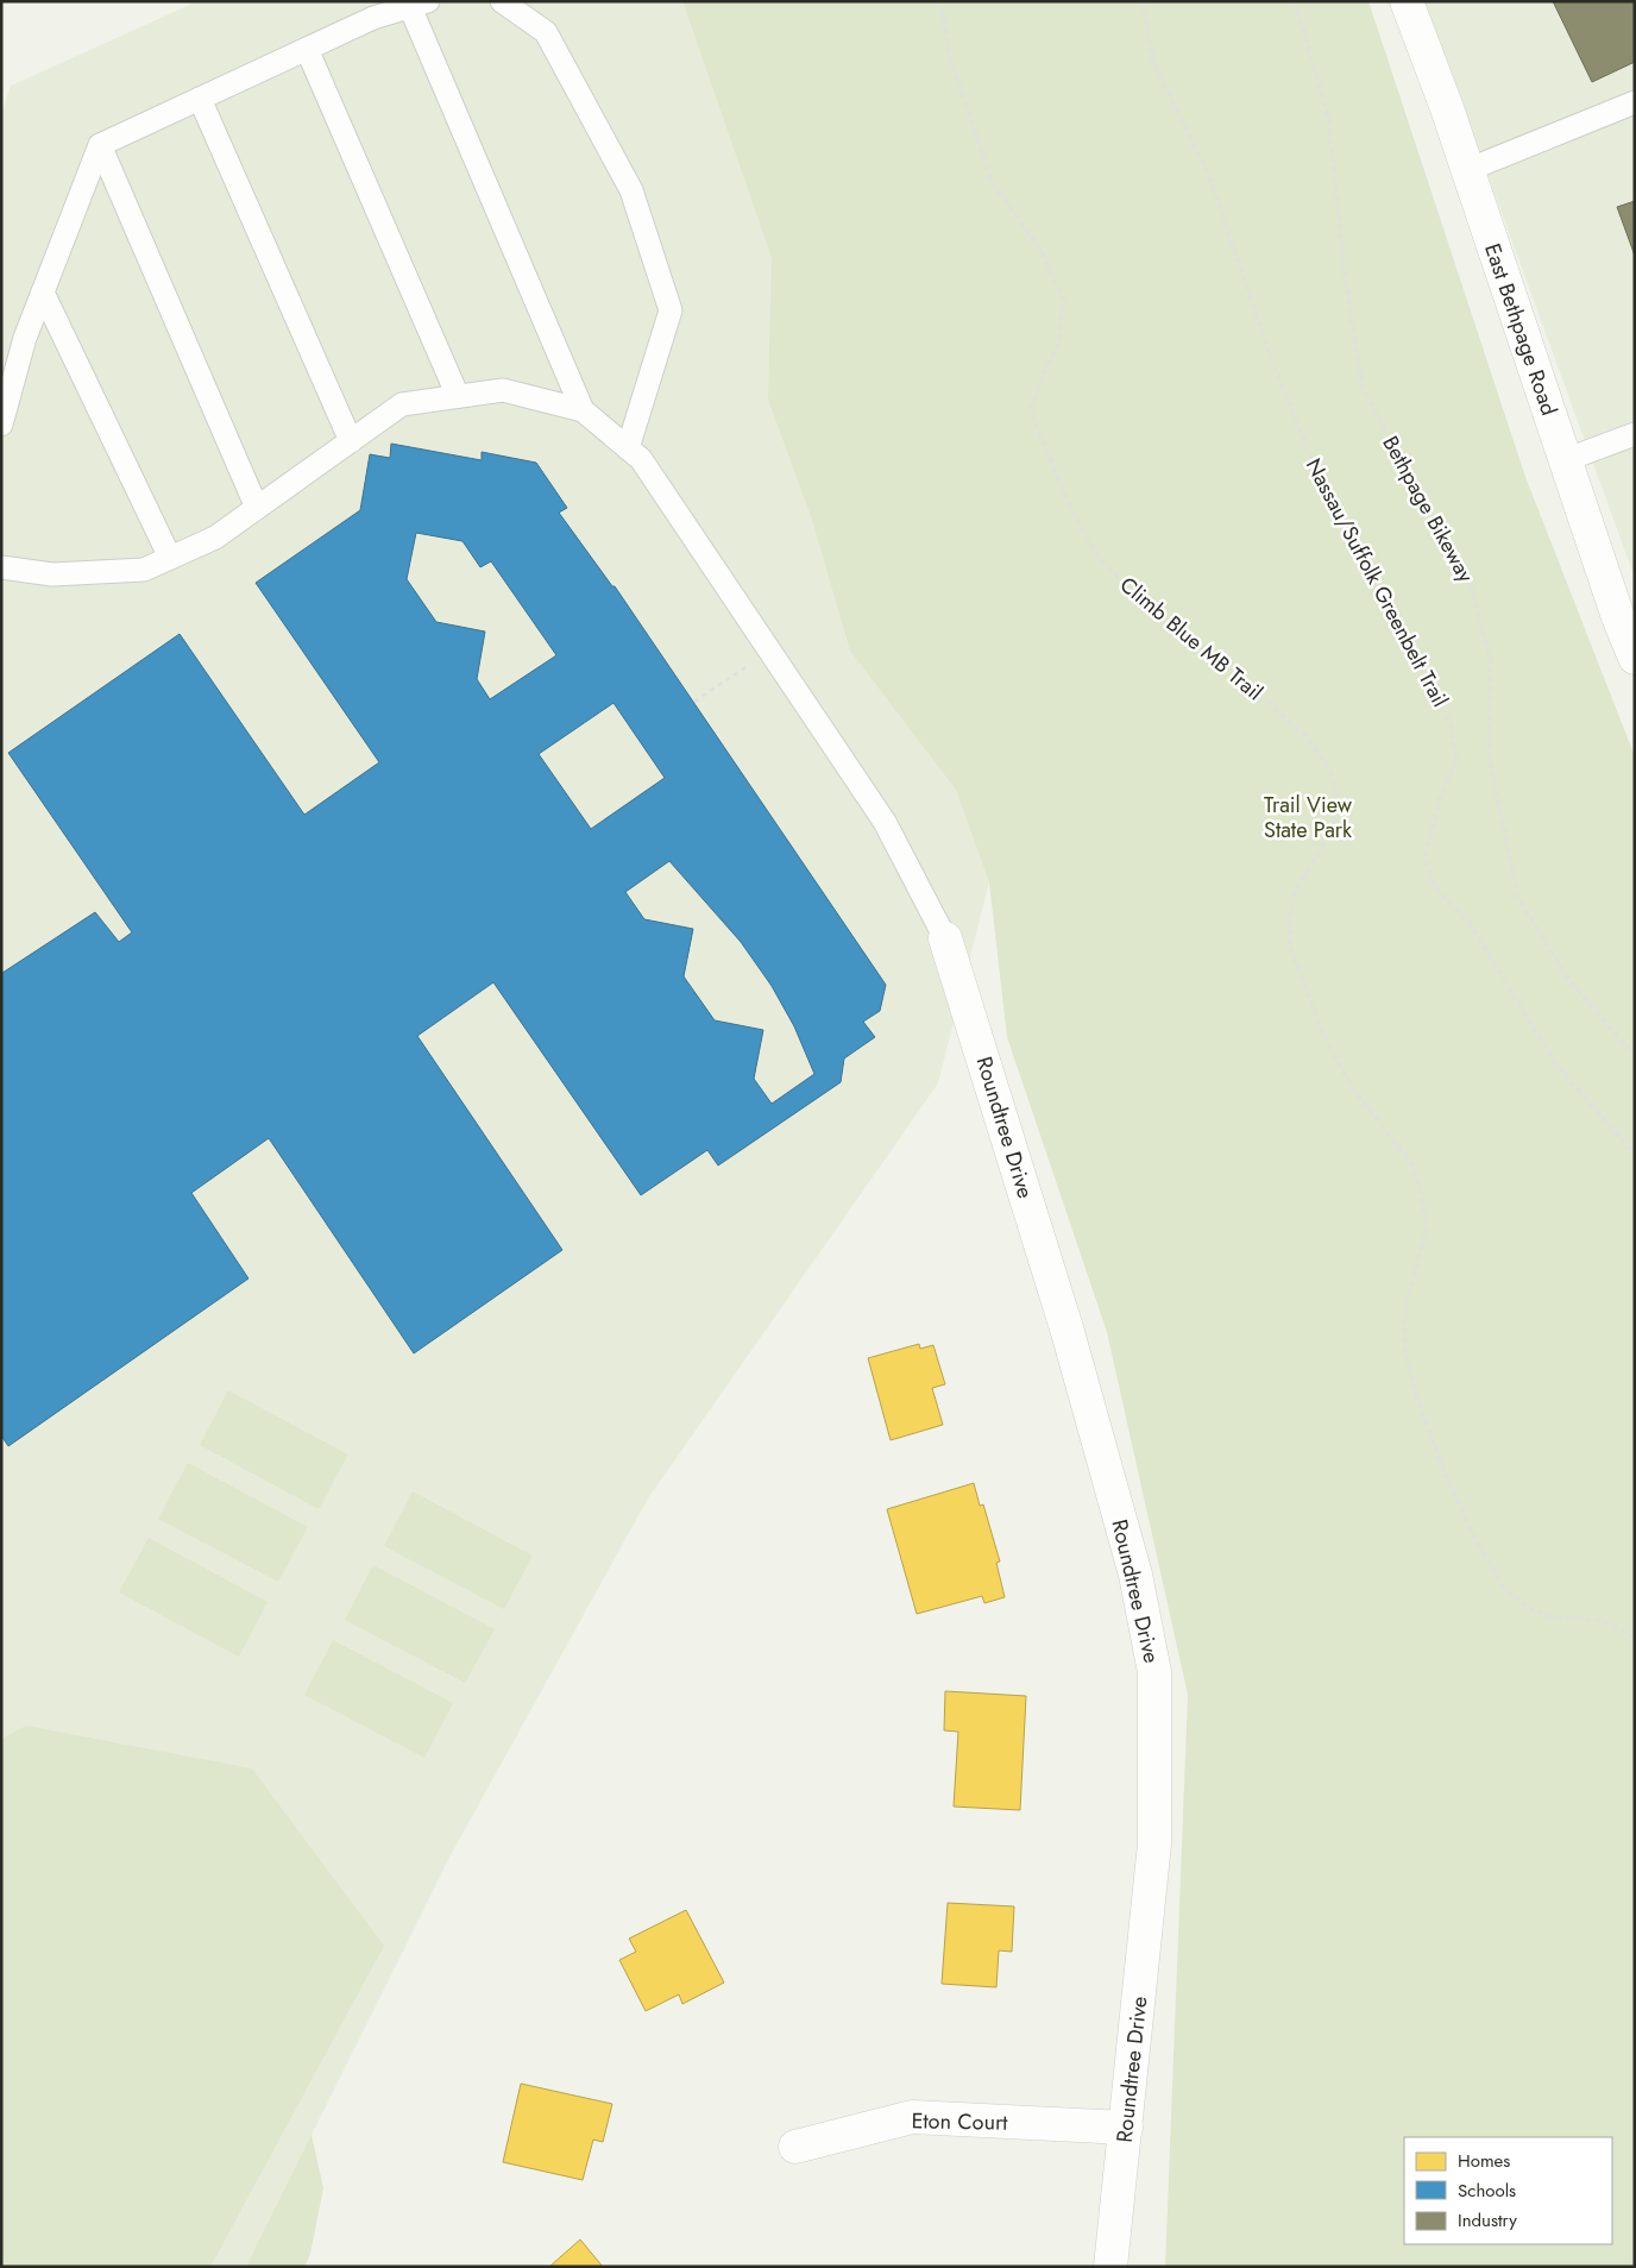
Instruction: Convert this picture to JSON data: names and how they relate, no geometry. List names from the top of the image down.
{
  "streets": {
    "street": ["East Bethpage Road", "Roundtree Drive", "Eton Court"],
    "path": ["Bethpage Bikeway", "Nassau/Suffolk Greenbelt Trail", "Climb Blue MB Trail"]
  },
  "crossings": [
    ["Roundtree Drive", "Eton Court"]
  ],
  "parks": ["Trail View State Park"],
  "legend": ["Homes", "Schools", "Industry"]
}
